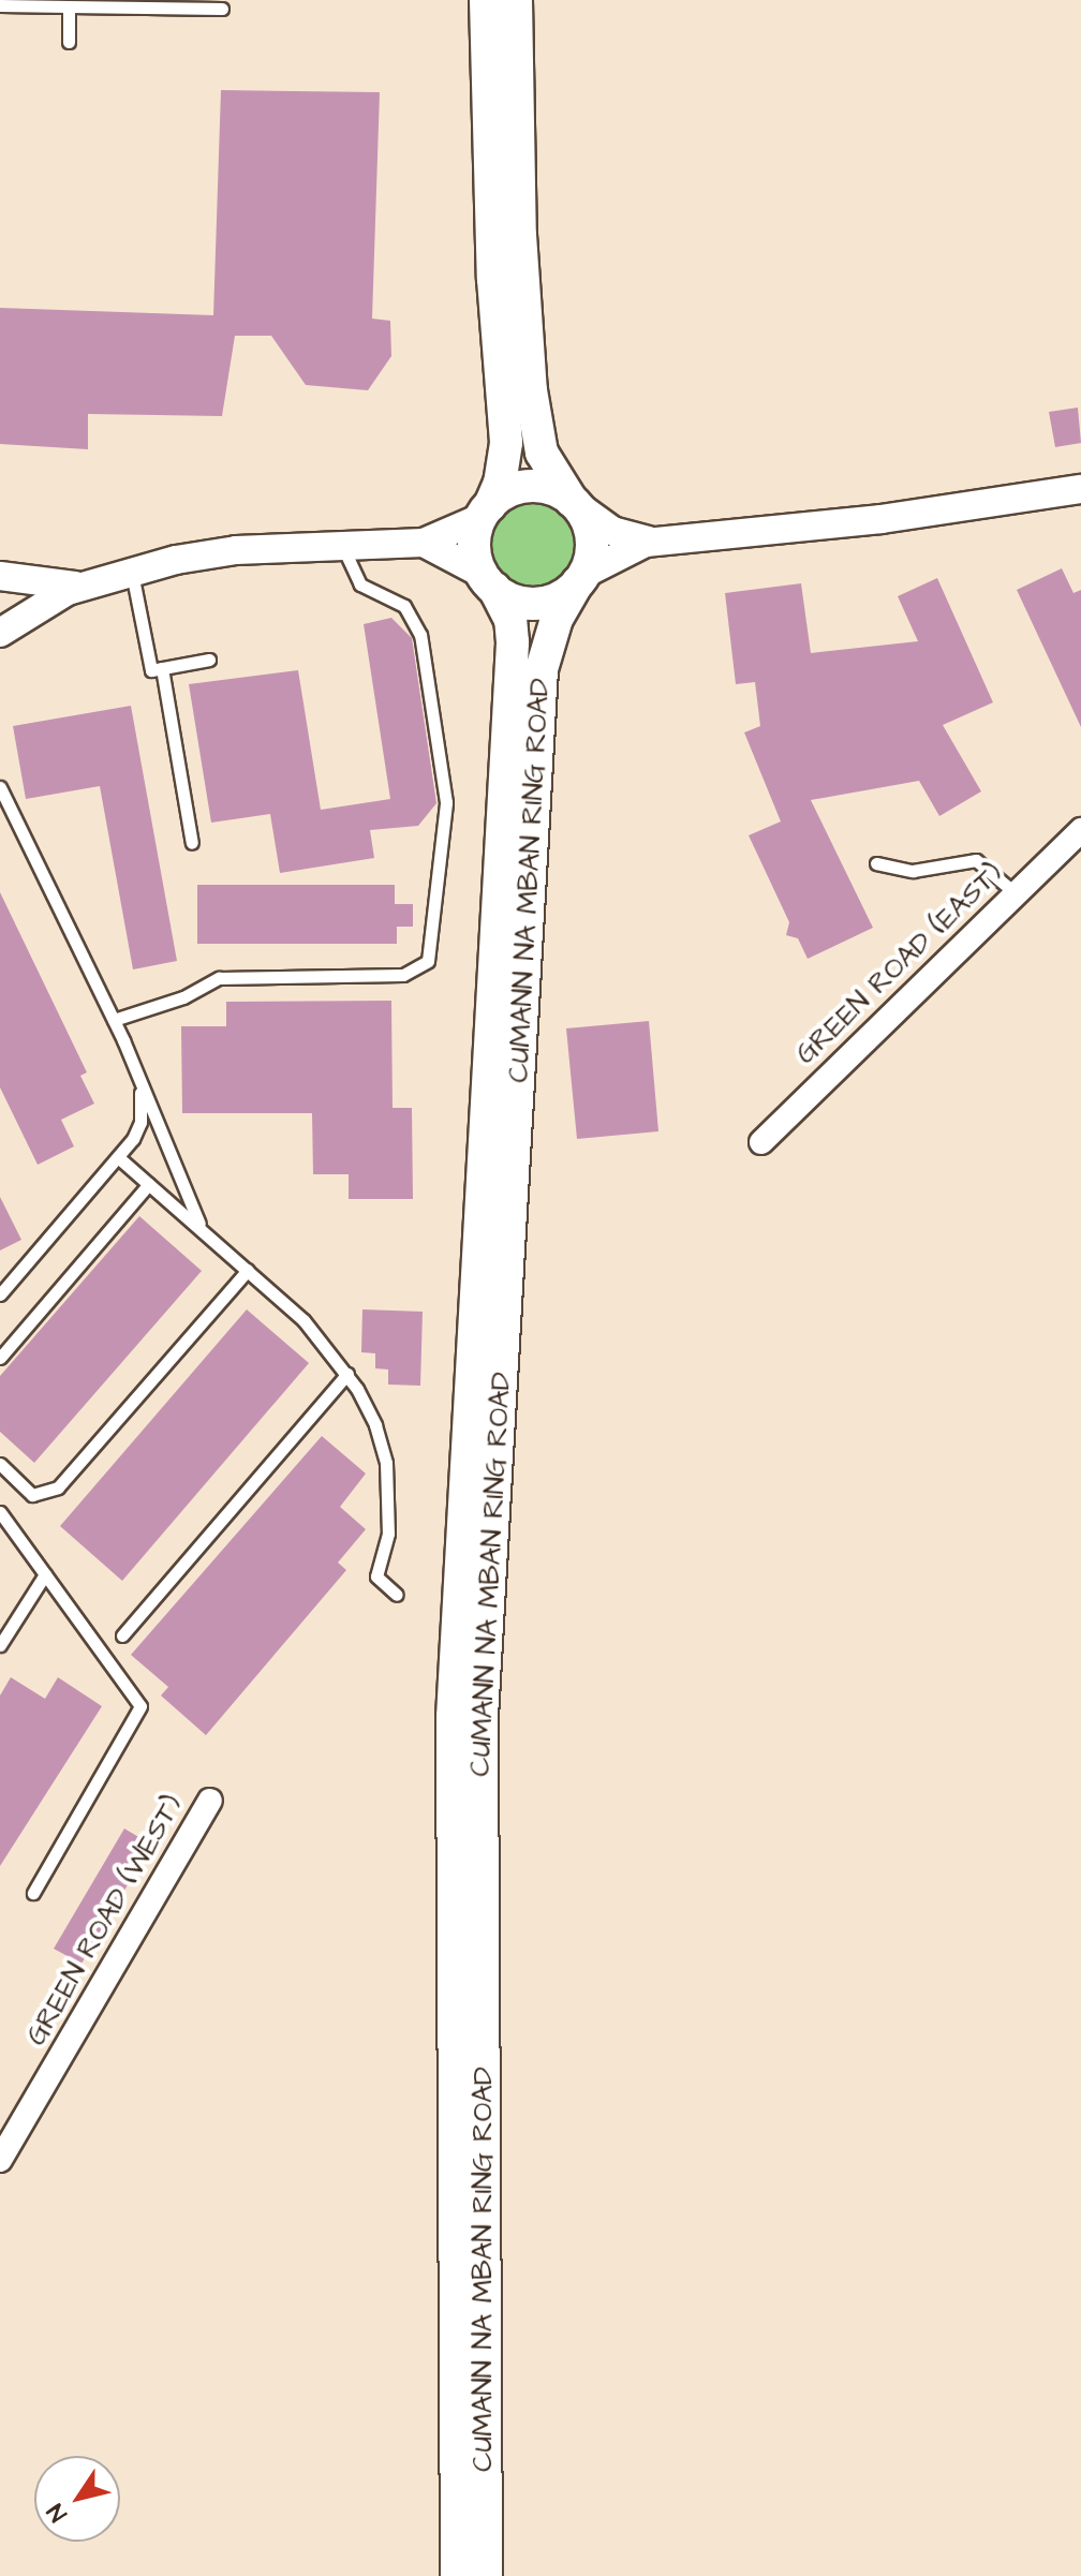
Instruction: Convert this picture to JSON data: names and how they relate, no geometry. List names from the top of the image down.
{
  "streets": {
    "main road": ["CUMANN NA MBAN RING ROAD"],
    "street": ["GREEN ROAD (EAST)", "GREEN ROAD (WEST)"]
  },
  "north": "bottom left"
}
